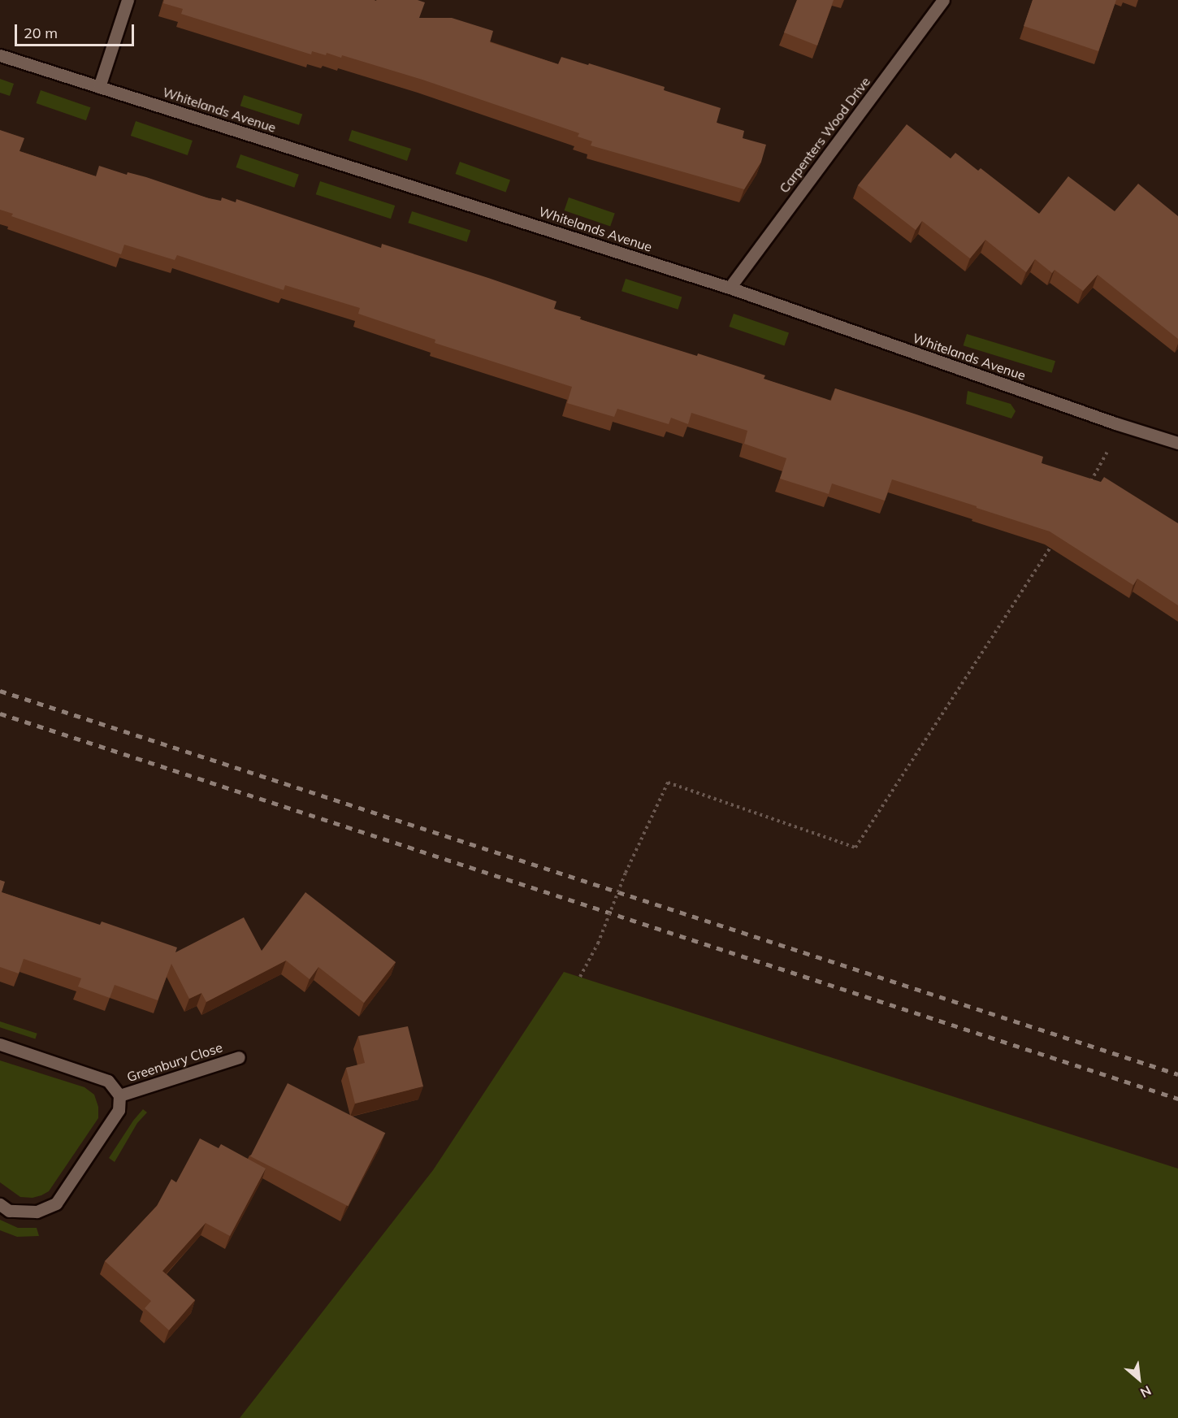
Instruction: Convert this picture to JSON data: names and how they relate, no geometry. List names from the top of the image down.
{
  "streets": {
    "street": ["Whitelands Avenue", "Carpenters Wood Drive", "Greenbury Close"]
  },
  "crossings": [
    ["Whitelands Avenue", "Carpenters Wood Drive"]
  ],
  "scale_bar": "20 m",
  "north": "bottom right"
}
